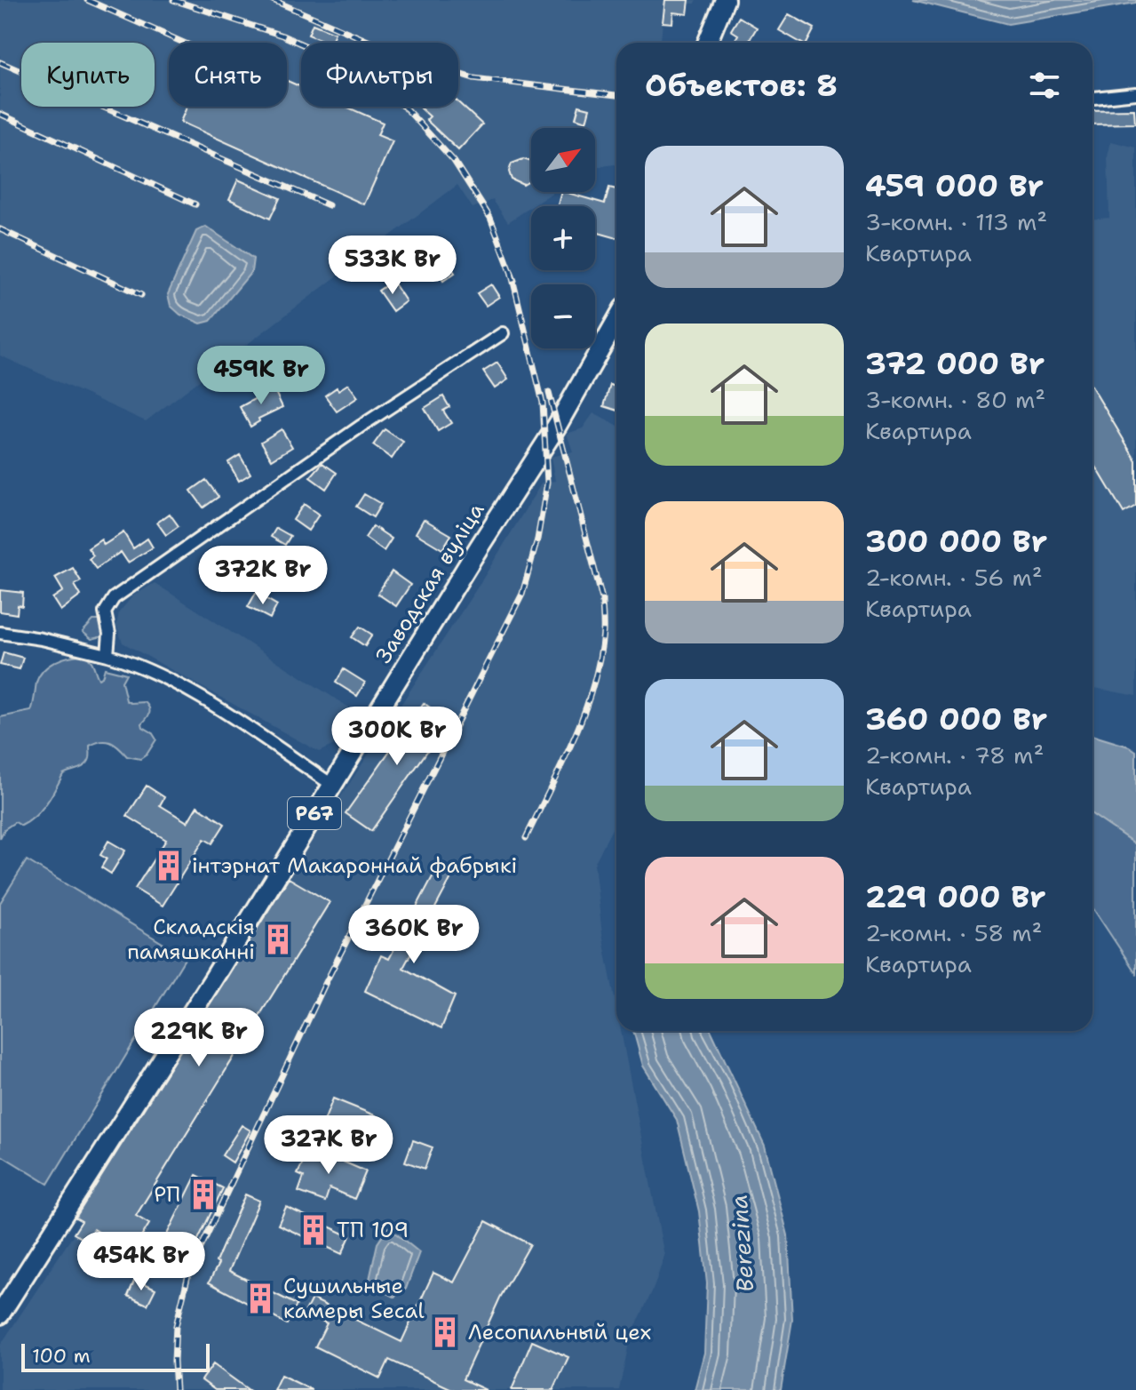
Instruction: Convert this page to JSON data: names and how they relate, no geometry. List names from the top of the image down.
{
  "streets": {
    "main road": ["Заводская вуліца", "Р67"]
  },
  "water": ["Berezina"],
  "places": {
    "building": [
      "інтэрнат Макароннай фабрыкі",
      "Складскія памяшканні",
      "РП",
      "ТП 109",
      "Сушильные камеры Secal",
      "Лесопильный цех"
    ]
  },
  "scale_bar": "100 m",
  "north": "top right",
  "page": {
    "chip": ["Купить", "Снять", "Фильтры"],
    "heading": "Объектов: 8",
    "map_buttons": ["+", "−"],
    "list": [
      {
        "name": "459 000 Br",
        "note": "3-комн. · 113 m² · Квартира"
      },
      {
        "name": "372 000 Br",
        "note": "3-комн. · 80 m² · Квартира"
      },
      {
        "name": "300 000 Br",
        "note": "2-комн. · 56 m² · Квартира"
      },
      {
        "name": "360 000 Br",
        "note": "2-комн. · 78 m² · Квартира"
      },
      {
        "name": "229 000 Br",
        "note": "2-комн. · 58 m² · Квартира"
      }
    ],
    "price": [
      "533K Br",
      "459K Br",
      "372K Br",
      "300K Br",
      "360K Br",
      "229K Br",
      "327K Br",
      "454K Br"
    ],
    "scale": "100 m"
  }
}
